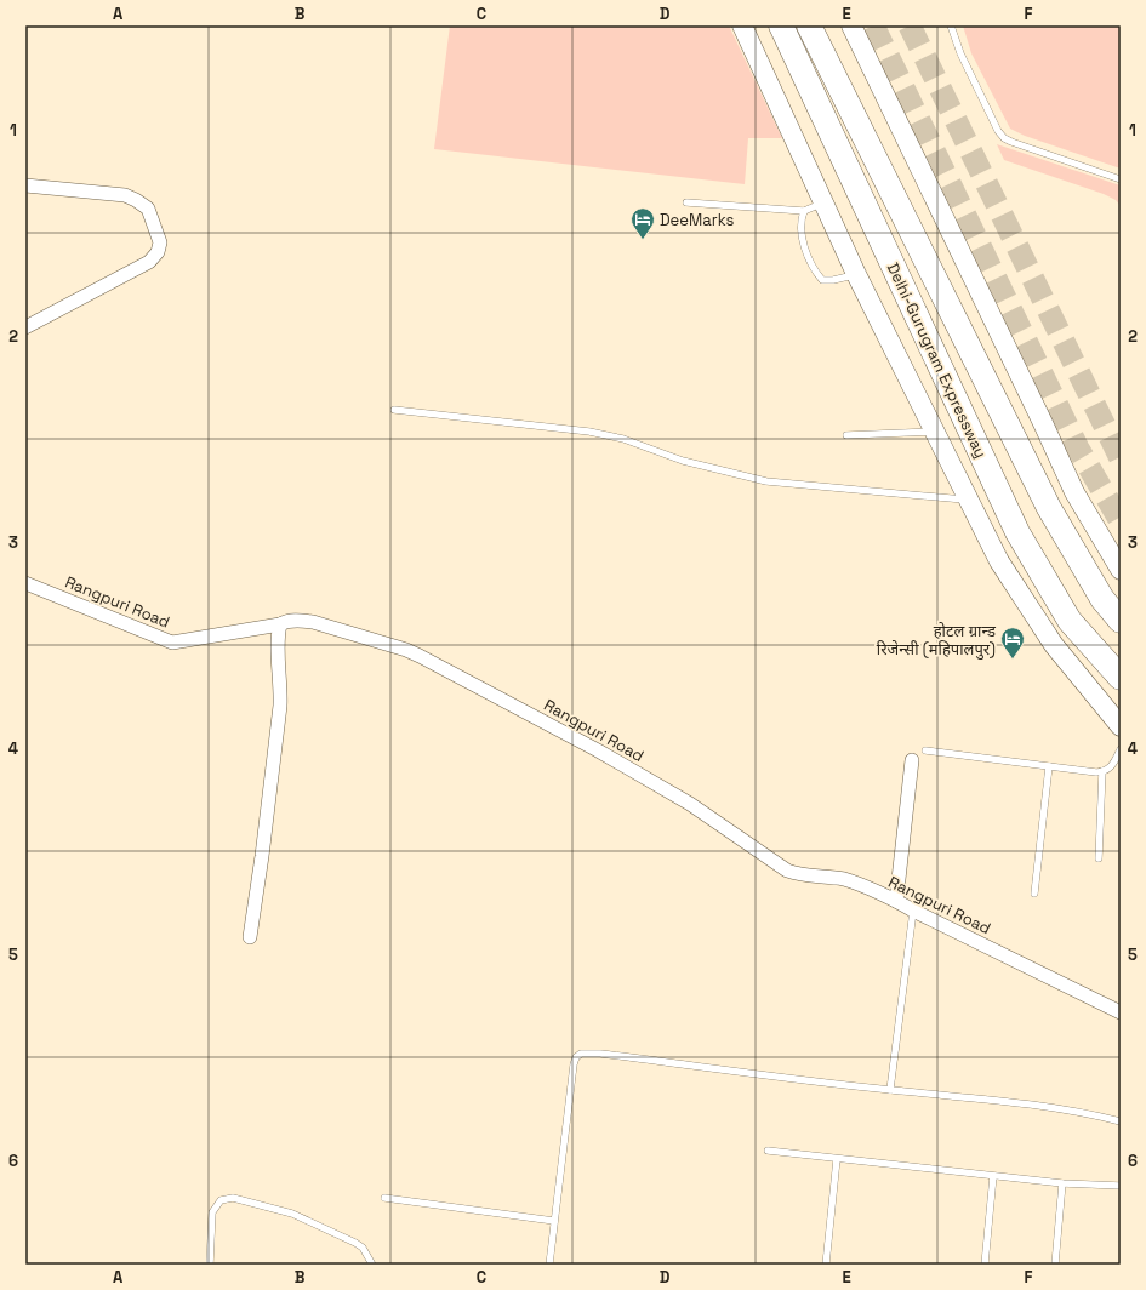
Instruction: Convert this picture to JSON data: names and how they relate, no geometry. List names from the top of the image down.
{
  "streets": {
    "highway": ["Delhi-Gurugram Expressway"],
    "street": ["Rangpuri Road"]
  },
  "places": {
    "hotel": ["DeeMarks", "होटल ग्रान्ड रिजेन्सी (महिपालपुर)"]
  },
  "grid": {
    "columns": [
      "A",
      "B",
      "C",
      "D",
      "E",
      "F"
    ],
    "rows": [
      "1",
      "2",
      "3",
      "4",
      "5",
      "6"
    ]
  }
}
